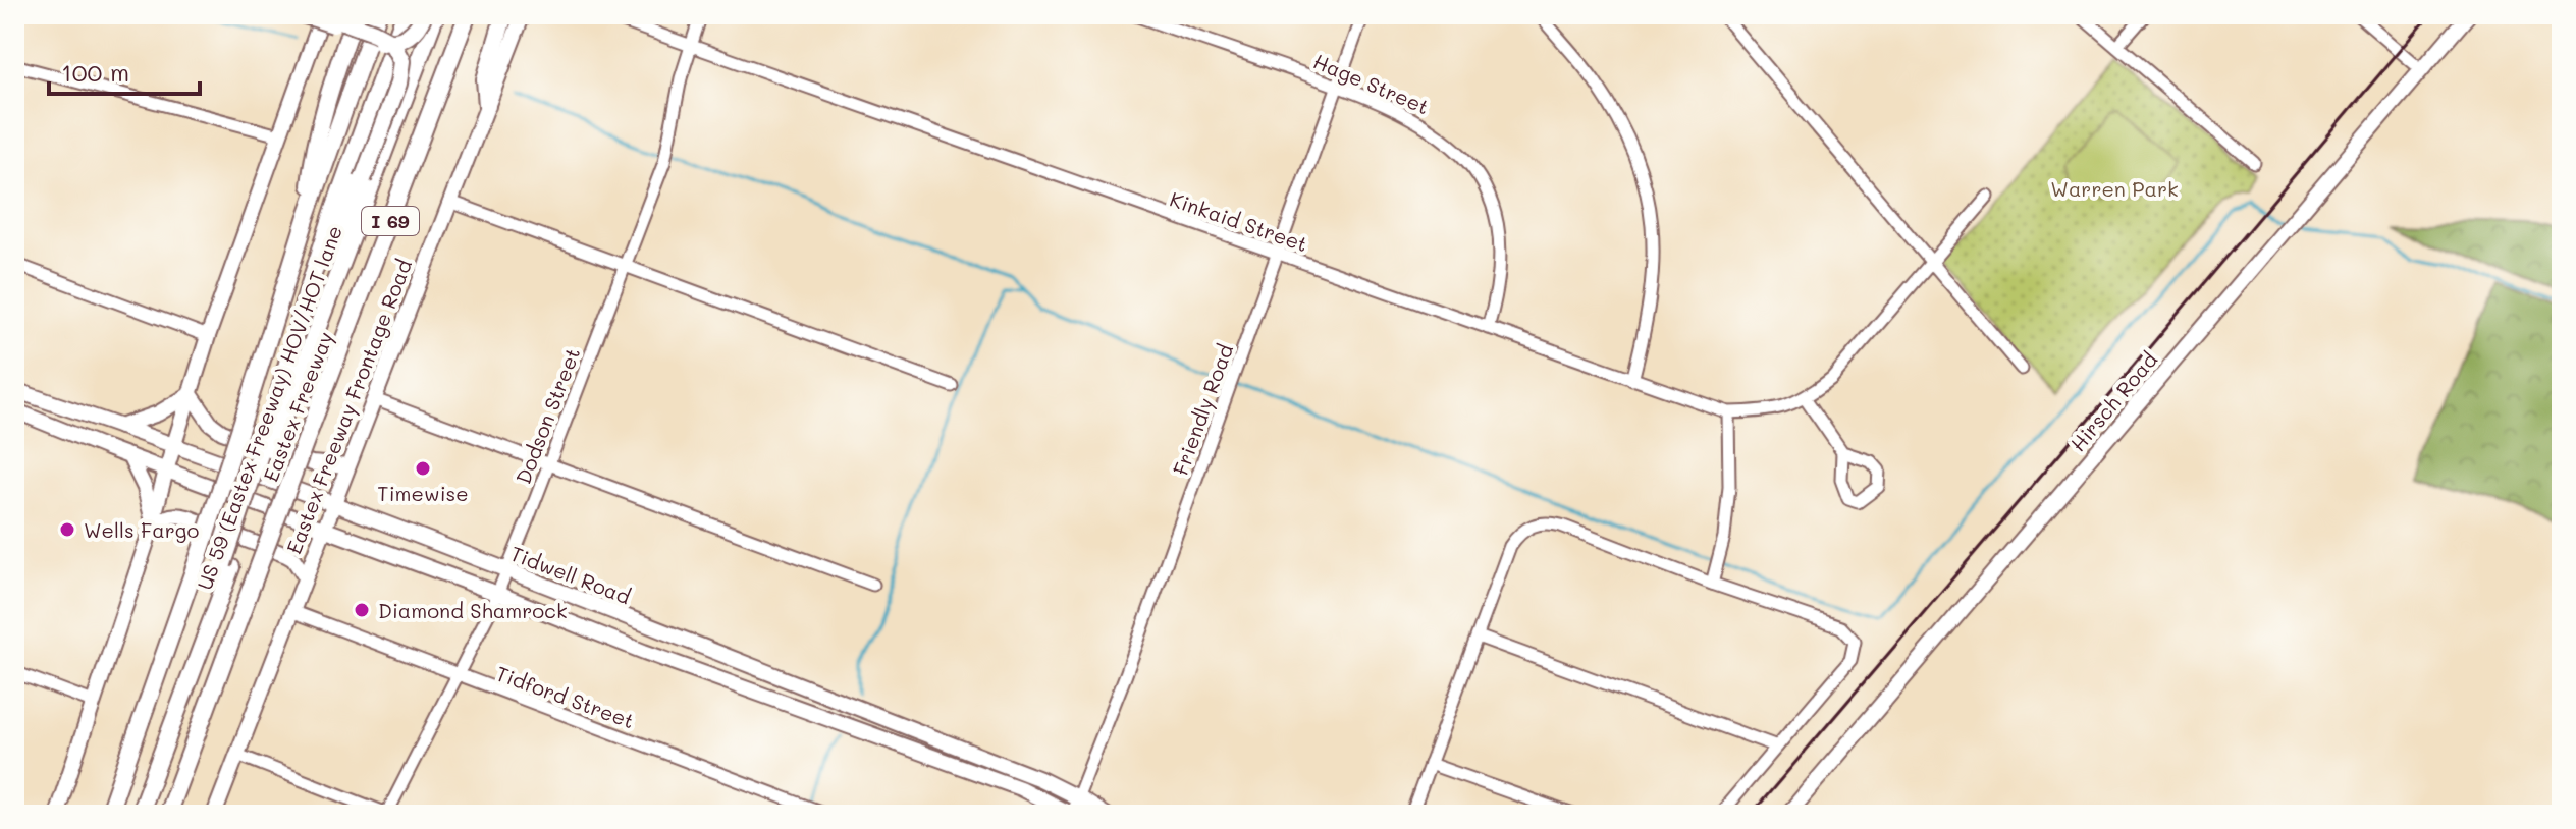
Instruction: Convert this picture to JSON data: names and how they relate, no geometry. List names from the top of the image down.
{
  "streets": {
    "highway": ["I 69", "Eastex Freeway", "US 59 (Eastex Freeway) HOV/HOT lane"],
    "main road": ["Hirsch Road", "Eastex Freeway Frontage Road", "Tidwell Road"],
    "street": [
      "Hage Street",
      "Kinkaid Street",
      "Friendly Road",
      "Dodson Street",
      "Tidford Street"
    ]
  },
  "crossings": [
    ["Hage Street", "Kinkaid Street"],
    ["Hage Street", "Friendly Road"],
    ["Kinkaid Street", "Friendly Road"],
    ["Kinkaid Street", "Dodson Street"],
    ["Eastex Freeway", "US 59 (Eastex Freeway) HOV/HOT lane"],
    ["Eastex Freeway Frontage Road", "Tidwell Road"],
    ["Eastex Freeway Frontage Road", "Tidford Street"],
    ["Friendly Road", "Tidwell Road"],
    ["Dodson Street", "Tidwell Road"],
    ["Dodson Street", "Tidford Street"]
  ],
  "parks": ["Warren Park"],
  "places": ["Timewise", "Wells Fargo", "Diamond Shamrock"],
  "scale_bar": "100 m"
}
